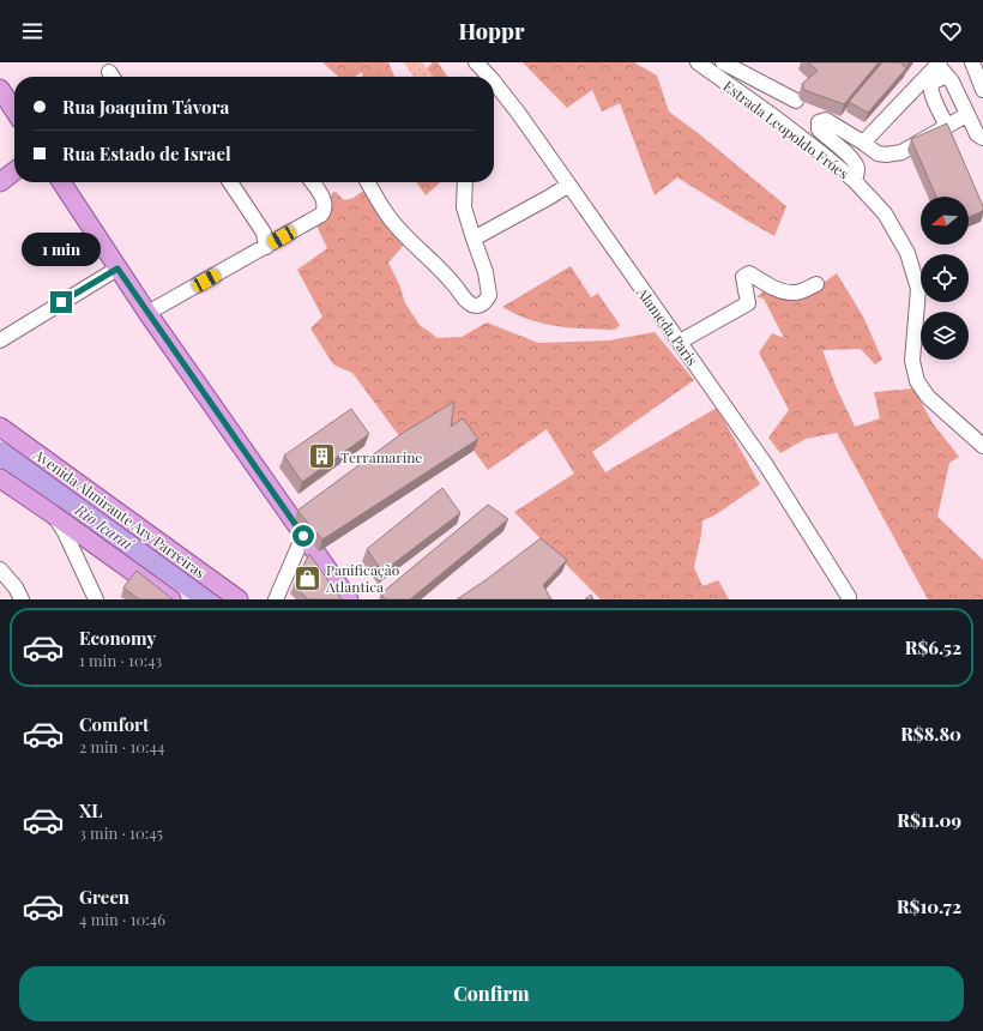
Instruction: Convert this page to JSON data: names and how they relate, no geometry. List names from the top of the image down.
{
  "streets": {
    "main road": ["Avenida Almirante Ary Parreiras"],
    "street": ["Estrada Leopoldo Fróes", "Alameda Paris"]
  },
  "water": ["Rio Icaraí"],
  "places": {
    "building": ["Terramarine"],
    "shop": ["Panificação Atlantica"]
  },
  "north": "left",
  "page": {
    "header": "Hoppr",
    "banner": ["Rua Joaquim Távora", "Rua Estado de Israel"],
    "bubble": "1 min",
    "list": [
      {
        "name": "Economy",
        "note": "1 min · 10:43",
        "value": "R$6.52"
      },
      {
        "name": "Comfort",
        "note": "2 min · 10:44",
        "value": "R$8.80"
      },
      {
        "name": "XL",
        "note": "3 min · 10:45",
        "value": "R$11.09"
      },
      {
        "name": "Green",
        "note": "4 min · 10:46",
        "value": "R$10.72"
      }
    ],
    "buttons": "Confirm"
  }
}
